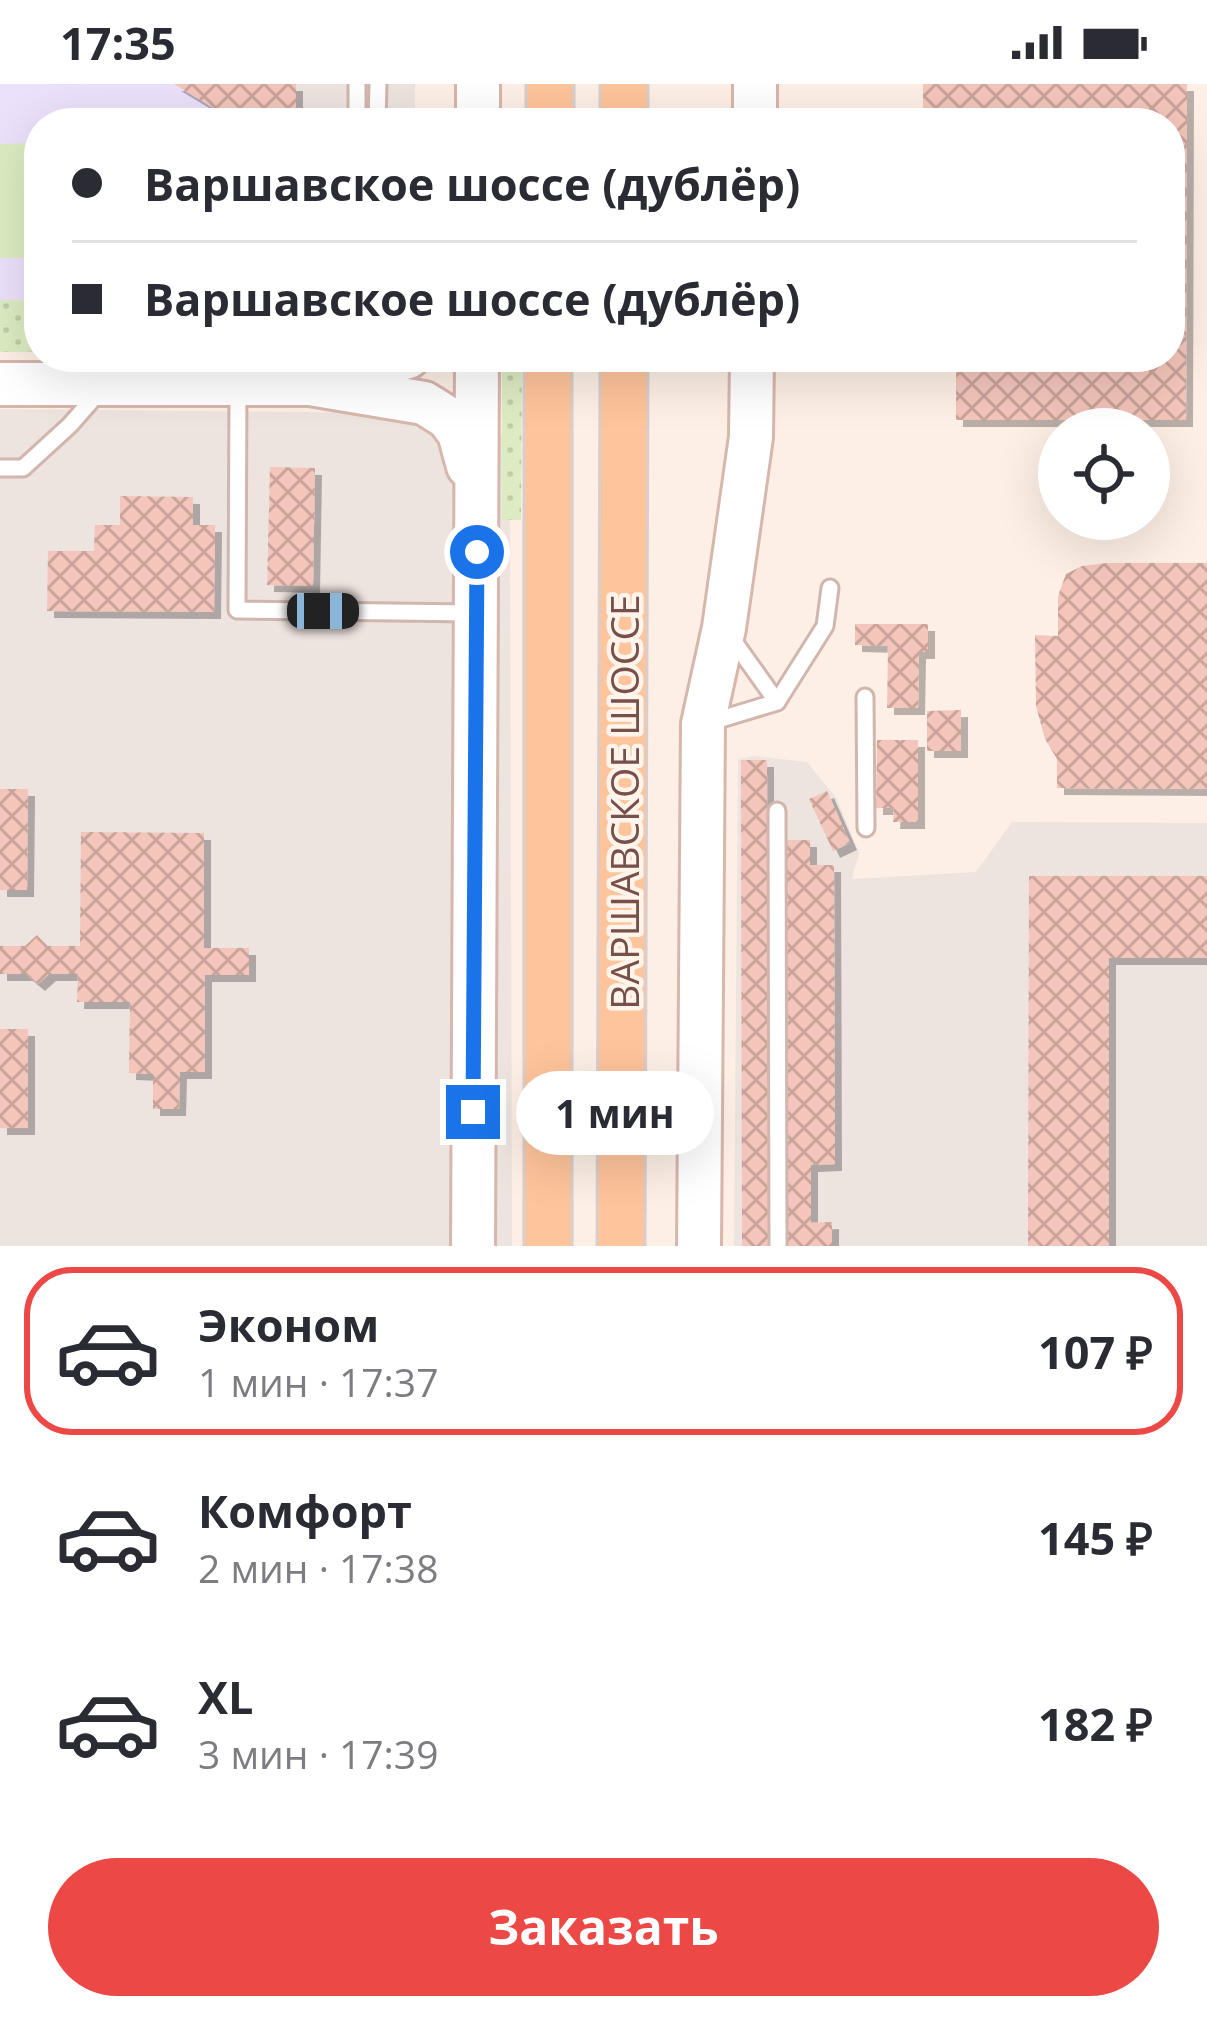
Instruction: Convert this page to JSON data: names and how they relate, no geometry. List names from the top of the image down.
{
  "streets": {
    "main road": ["ВАРШАВСКОЕ ШОССЕ"]
  },
  "page": {
    "status": "17:35",
    "banner": ["Варшавское шоссе (дублёр)", "Варшавское шоссе (дублёр)"],
    "bubble": "1 мин",
    "list": [
      {
        "name": "Эконом",
        "note": "1 мин · 17:37",
        "value": "107 ₽"
      },
      {
        "name": "Комфорт",
        "note": "2 мин · 17:38",
        "value": "145 ₽"
      },
      {
        "name": "XL",
        "note": "3 мин · 17:39",
        "value": "182 ₽"
      }
    ],
    "buttons": "Заказать"
  }
}
